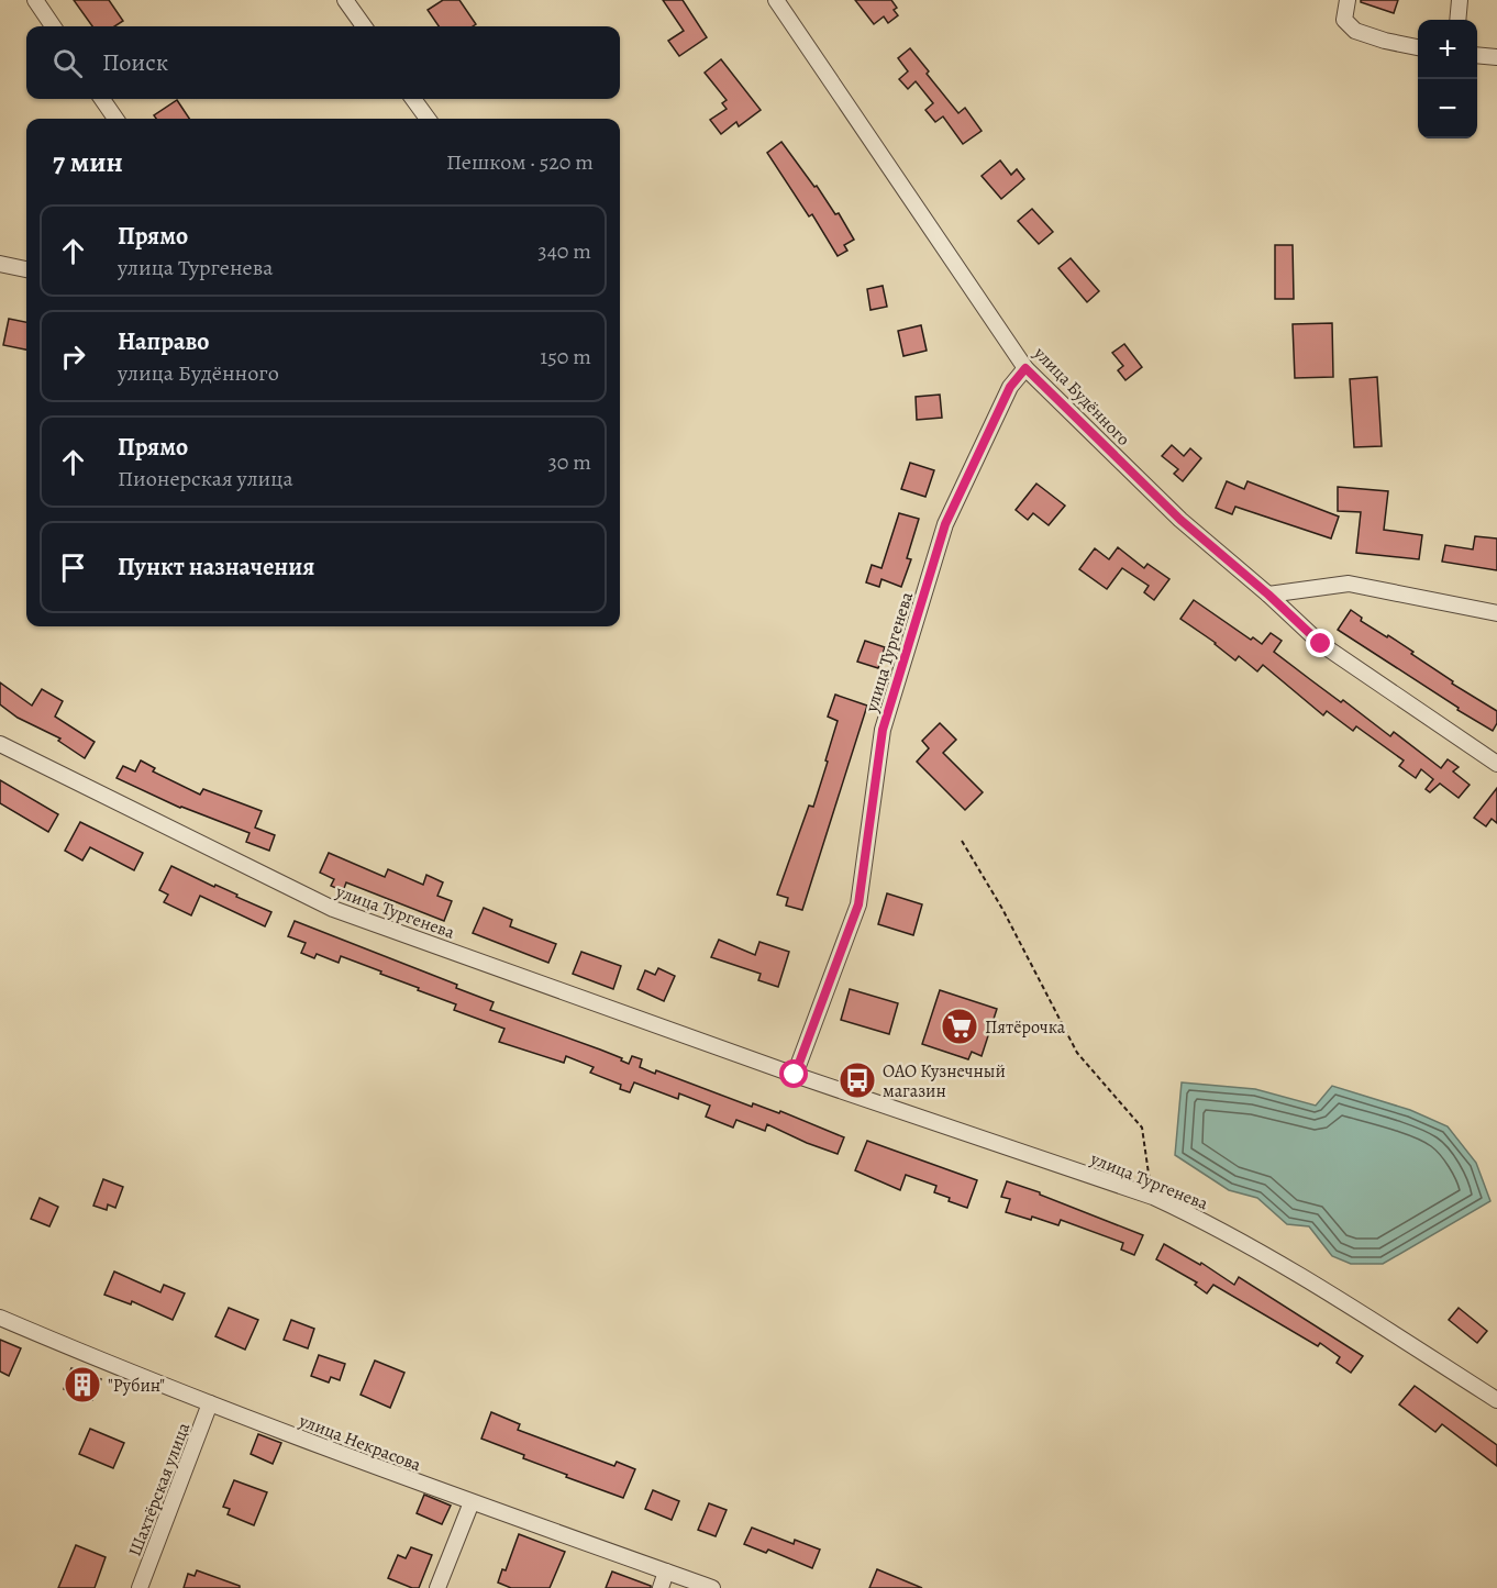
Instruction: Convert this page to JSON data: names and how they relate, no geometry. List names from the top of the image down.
{
  "streets": {
    "street": [
      "улица Будённого",
      "улица Тургенева",
      "улица Некрасова",
      "Шахтёрская улица"
    ]
  },
  "crossings": [
    ["улица Будённого", "улица Тургенева"],
    ["улица Некрасова", "Шахтёрская улица"]
  ],
  "places": {
    "supermarket": ["Пятёрочка"],
    "bus stop": ["ОАО Кузнечный магазин"],
    "building": ["\"Рубин\""]
  },
  "page": {
    "map_buttons": ["+", "−"],
    "search": "Поиск",
    "heading": ["7 мин", "Пешком · 520 m"],
    "list": [
      ["Прямо", "улица Тургенева", "340 m"],
      ["Направо", "улица Будённого", "150 m"],
      ["Прямо", "Пионерская улица", "30 m"],
      "Пункт назначения"
    ]
  }
}
